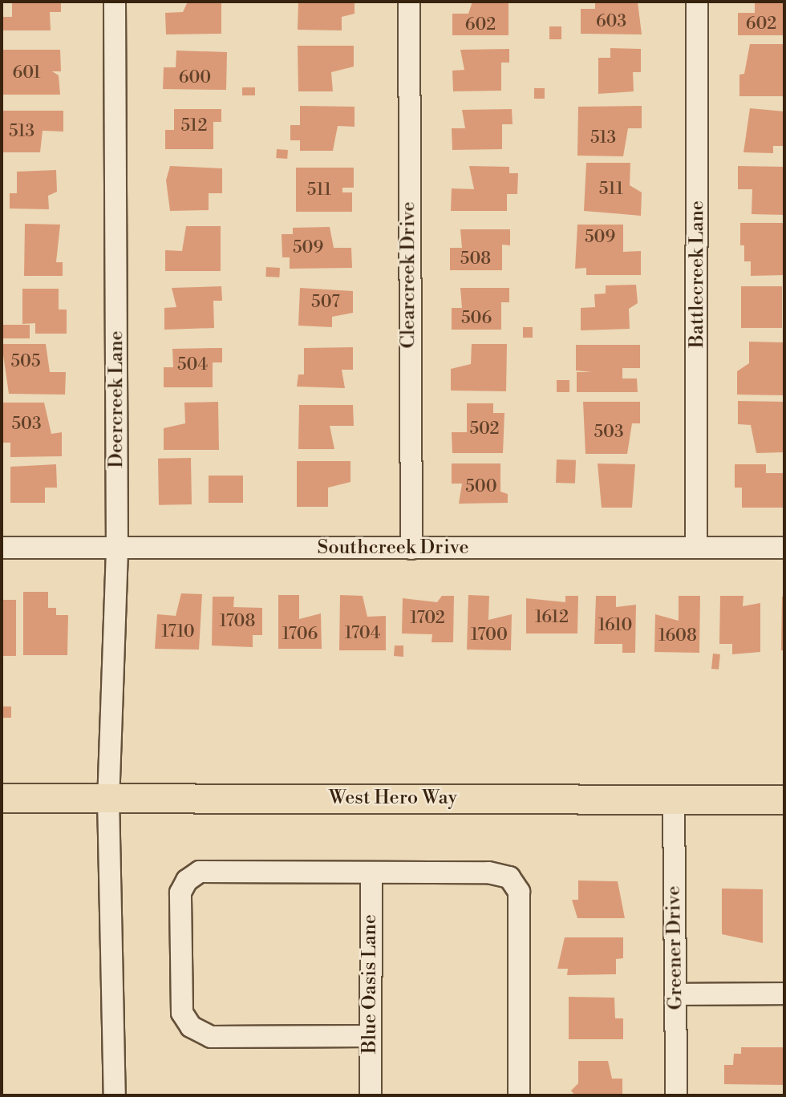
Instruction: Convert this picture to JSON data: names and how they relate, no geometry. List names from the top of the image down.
{
  "streets": {
    "main road": ["West Hero Way"],
    "street": [
      "Battlecreek Lane",
      "Clearcreek Drive",
      "Deercreek Lane",
      "Southcreek Drive",
      "Greener Drive",
      "Blue Oasis Lane"
    ]
  },
  "crossings": [
    ["Battlecreek Lane", "Southcreek Drive"],
    ["Clearcreek Drive", "Southcreek Drive"],
    ["Deercreek Lane", "Southcreek Drive"],
    ["Deercreek Lane", "West Hero Way"],
    ["West Hero Way", "Greener Drive"]
  ],
  "house_numbers": [
    "603",
    "602",
    "602",
    "601",
    "600",
    "512",
    "513",
    "513",
    "511",
    "511",
    "509",
    "509",
    "508",
    "507",
    "506",
    "505",
    "504",
    "503",
    "502",
    "503",
    "500",
    "1612",
    "1702",
    "1708",
    "1610",
    "1710",
    "1704",
    "1706",
    "1700",
    "1608"
  ]
}
